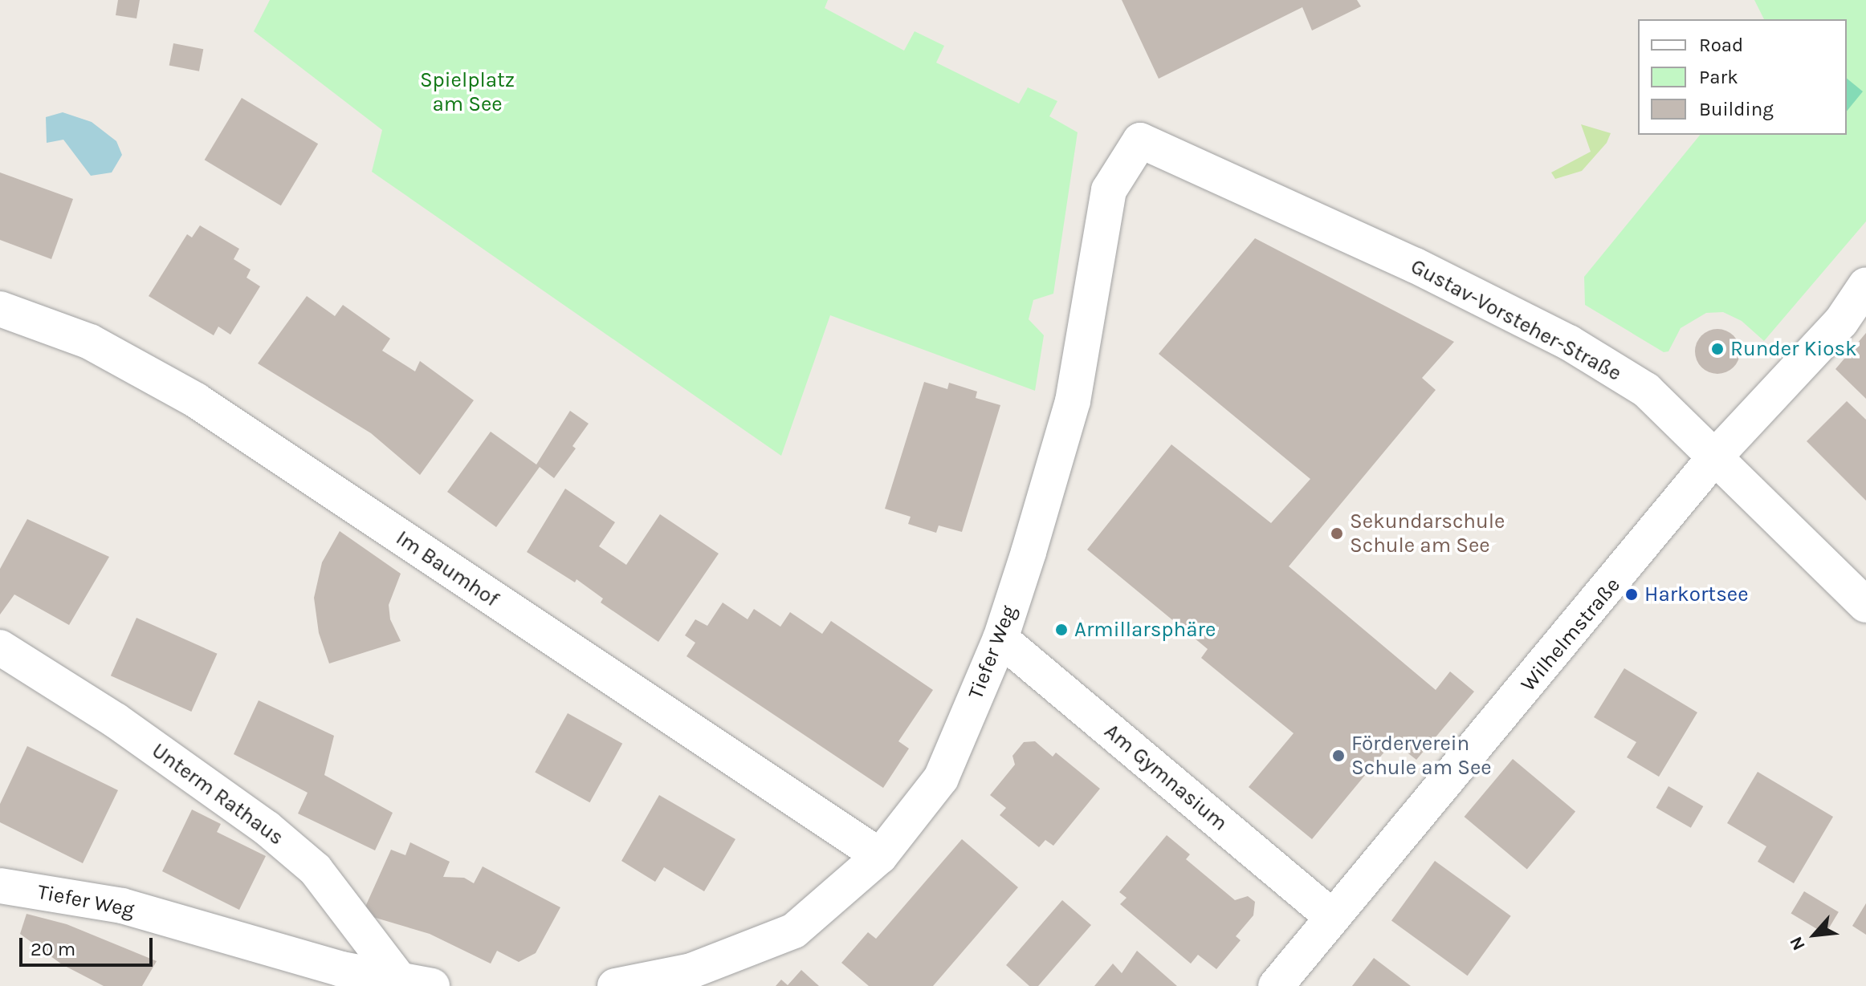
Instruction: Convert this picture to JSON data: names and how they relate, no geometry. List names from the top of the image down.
{
  "streets": {
    "street": [
      "Gustav-Vorsteher-Straße",
      "Im Baumhof",
      "Wilhelmstraße",
      "Tiefer Weg",
      "Am Gymnasium",
      "Unterm Rathaus"
    ]
  },
  "crossings": [
    ["Gustav-Vorsteher-Straße", "Wilhelmstraße"],
    ["Gustav-Vorsteher-Straße", "Tiefer Weg"],
    ["Im Baumhof", "Tiefer Weg"],
    ["Wilhelmstraße", "Am Gymnasium"],
    ["Tiefer Weg", "Am Gymnasium"],
    ["Tiefer Weg", "Unterm Rathaus"]
  ],
  "parks": ["Spielplatz am See"],
  "places": [
    "Runder Kiosk",
    "Sekundarschule Schule am See",
    "Harkortsee",
    "Armillarsphäre",
    "Förderverein Schule am See"
  ],
  "legend": ["Road", "Park", "Building"],
  "scale_bar": "20 m",
  "north": "bottom left"
}
